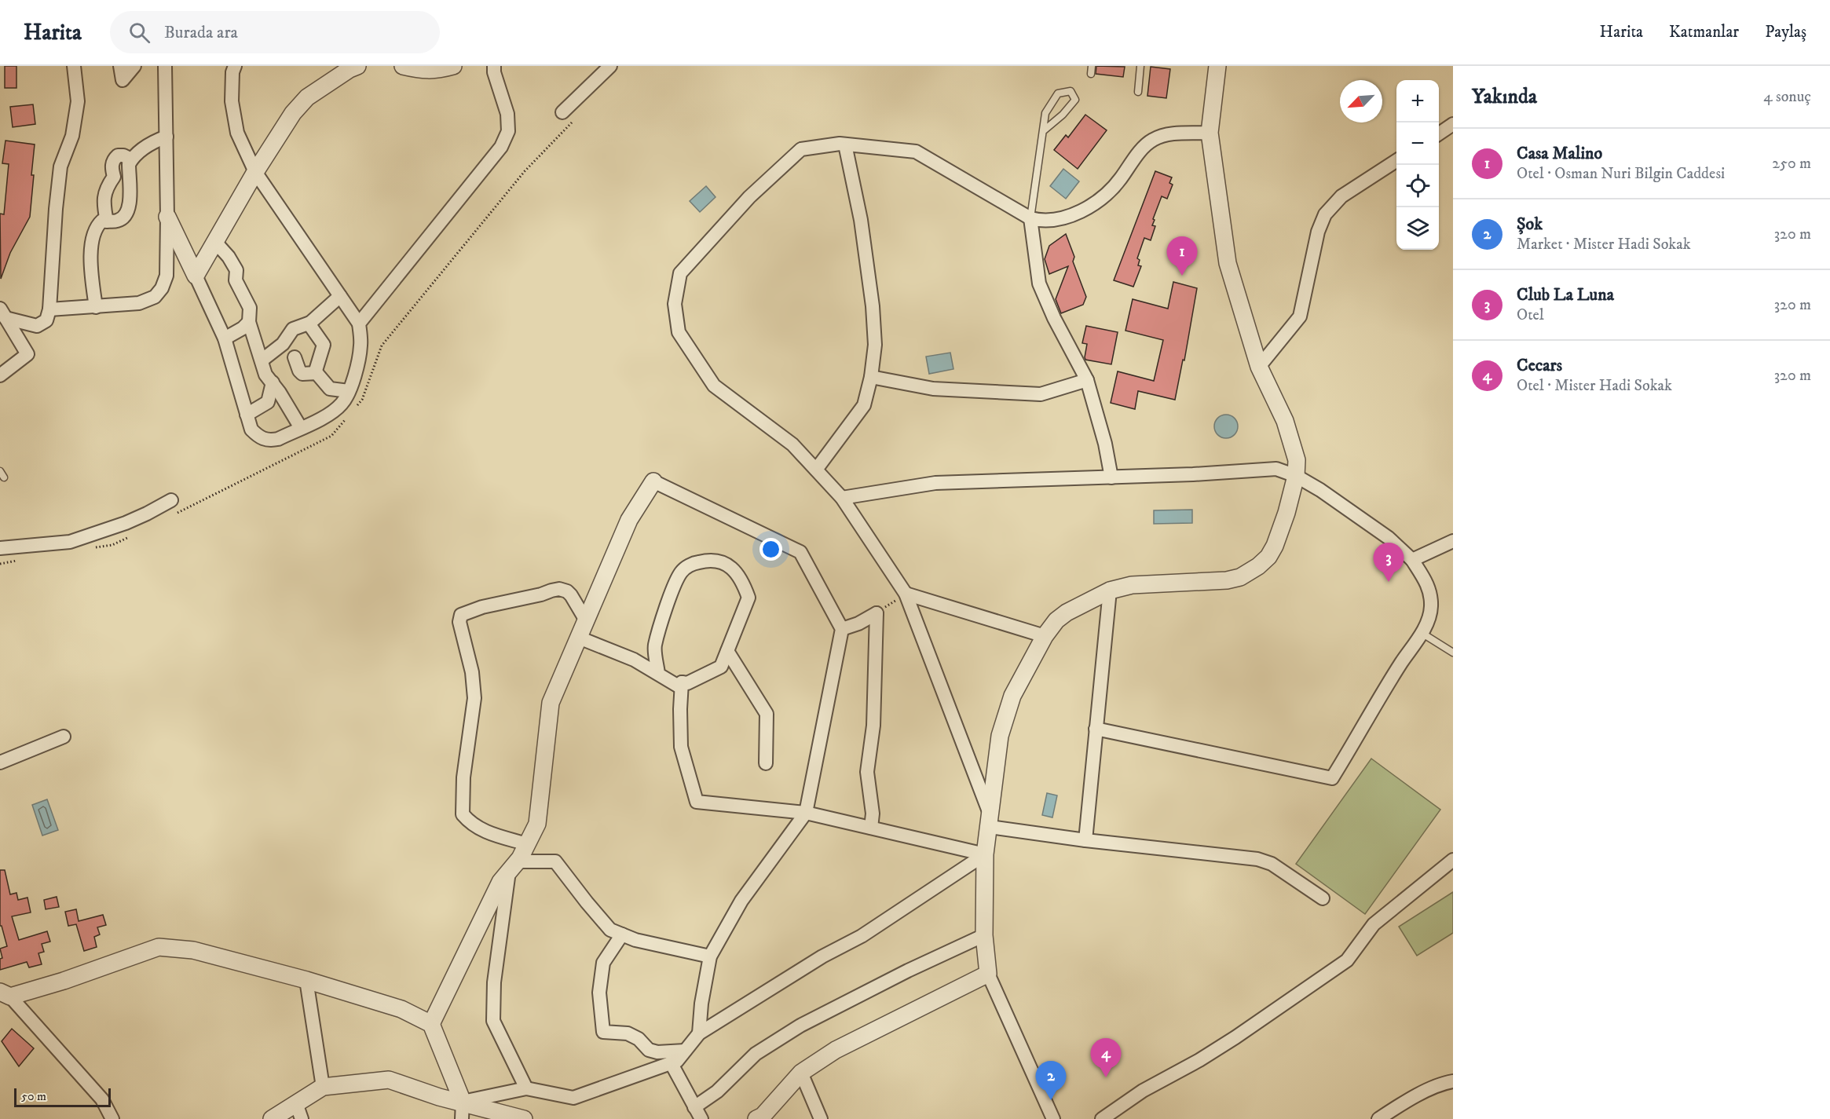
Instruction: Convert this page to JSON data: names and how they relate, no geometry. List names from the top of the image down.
{
  "scale_bar": "50 m",
  "north": "bottom left",
  "page": {
    "header": "Harita",
    "search": "Burada ara",
    "nav": ["Harita", "Katmanlar", "Paylaş"],
    "heading": ["Yakında", "4 sonuç"],
    "map_buttons": ["+", "−"],
    "list": [
      {
        "mark": "1",
        "name": "Casa Malino",
        "note": "Otel · Osman Nuri Bilgin Caddesi",
        "value": "250 m"
      },
      {
        "mark": "2",
        "name": "Şok",
        "note": "Market · Mister Hadi Sokak",
        "value": "320 m"
      },
      {
        "mark": "3",
        "name": "Club La Luna",
        "note": "Otel",
        "value": "320 m"
      },
      {
        "mark": "4",
        "name": "Cecars",
        "note": "Otel · Mister Hadi Sokak",
        "value": "320 m"
      }
    ],
    "pins": [
      "1",
      "3",
      "4",
      "2"
    ],
    "scale": "50 m"
  }
}
